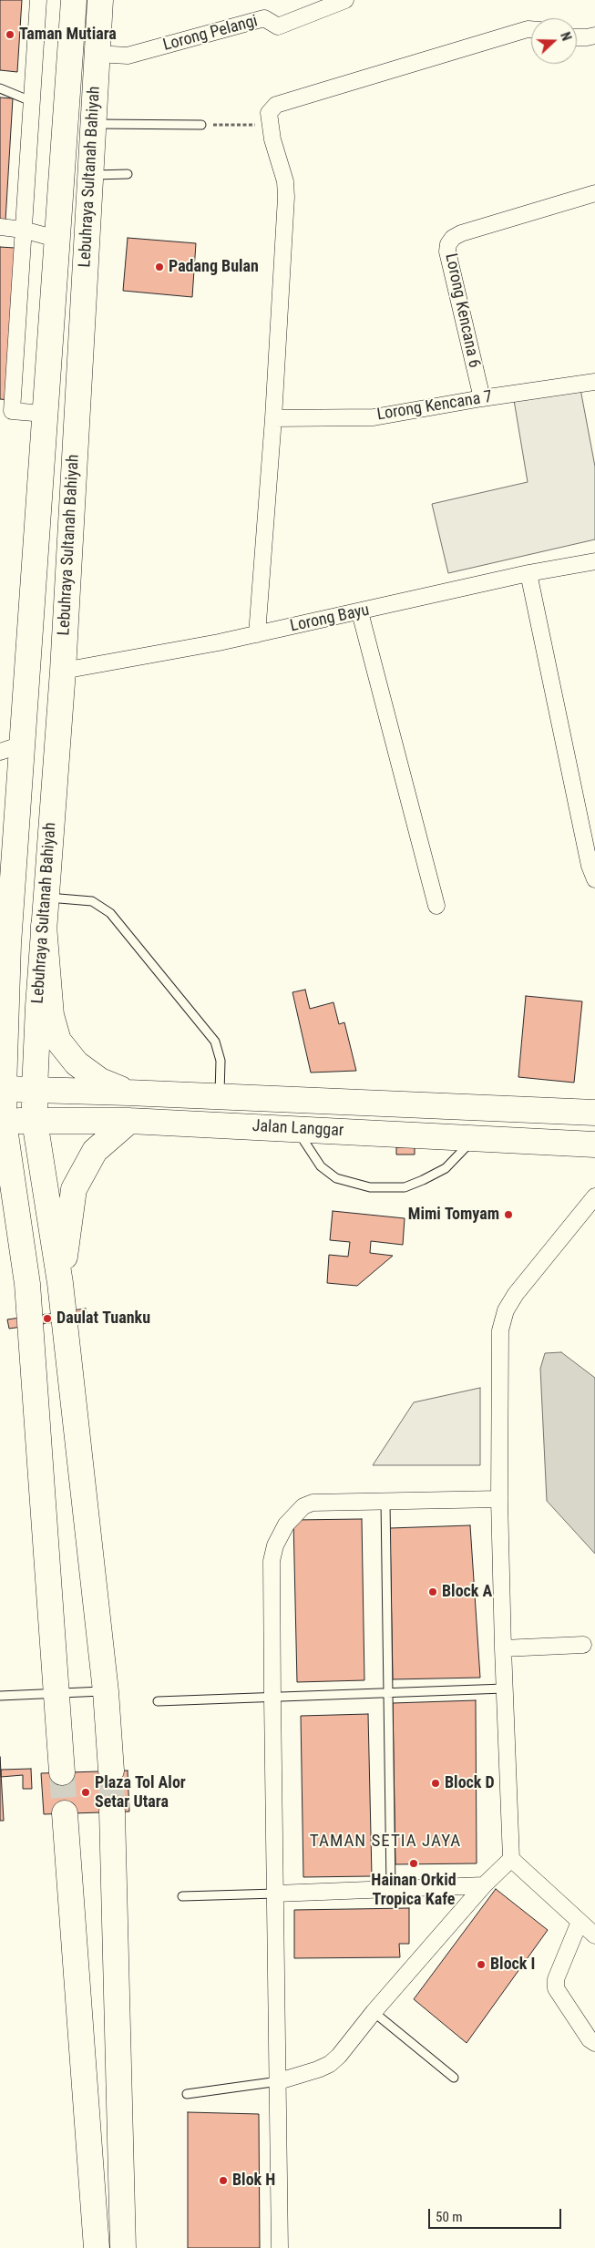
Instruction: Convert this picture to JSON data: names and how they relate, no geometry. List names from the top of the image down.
{
  "streets": {
    "main road": ["Lebuhraya Sultanah Bahiyah", "Jalan Langgar"],
    "street": [
      "Lorong Pelangi",
      "Lorong Kencana 6",
      "Lorong Kencana 7",
      "Lorong Bayu"
    ]
  },
  "crossings": [
    ["Lorong Pelangi", "Lebuhraya Sultanah Bahiyah"],
    ["Lebuhraya Sultanah Bahiyah", "Lorong Bayu"],
    ["Lebuhraya Sultanah Bahiyah", "Jalan Langgar"],
    ["Lorong Kencana 6", "Lorong Kencana 7"]
  ],
  "districts": ["TAMAN SETIA JAYA"],
  "places": [
    "Taman Mutiara",
    "Padang Bulan",
    "Mimi Tomyam",
    "Daulat Tuanku",
    "Block A",
    "Block D",
    "Plaza Tol Alor Setar Utara",
    "Hainan Orkid Tropica Kafe",
    "Block I",
    "Blok H"
  ],
  "scale_bar": "50 m",
  "north": "right"
}
